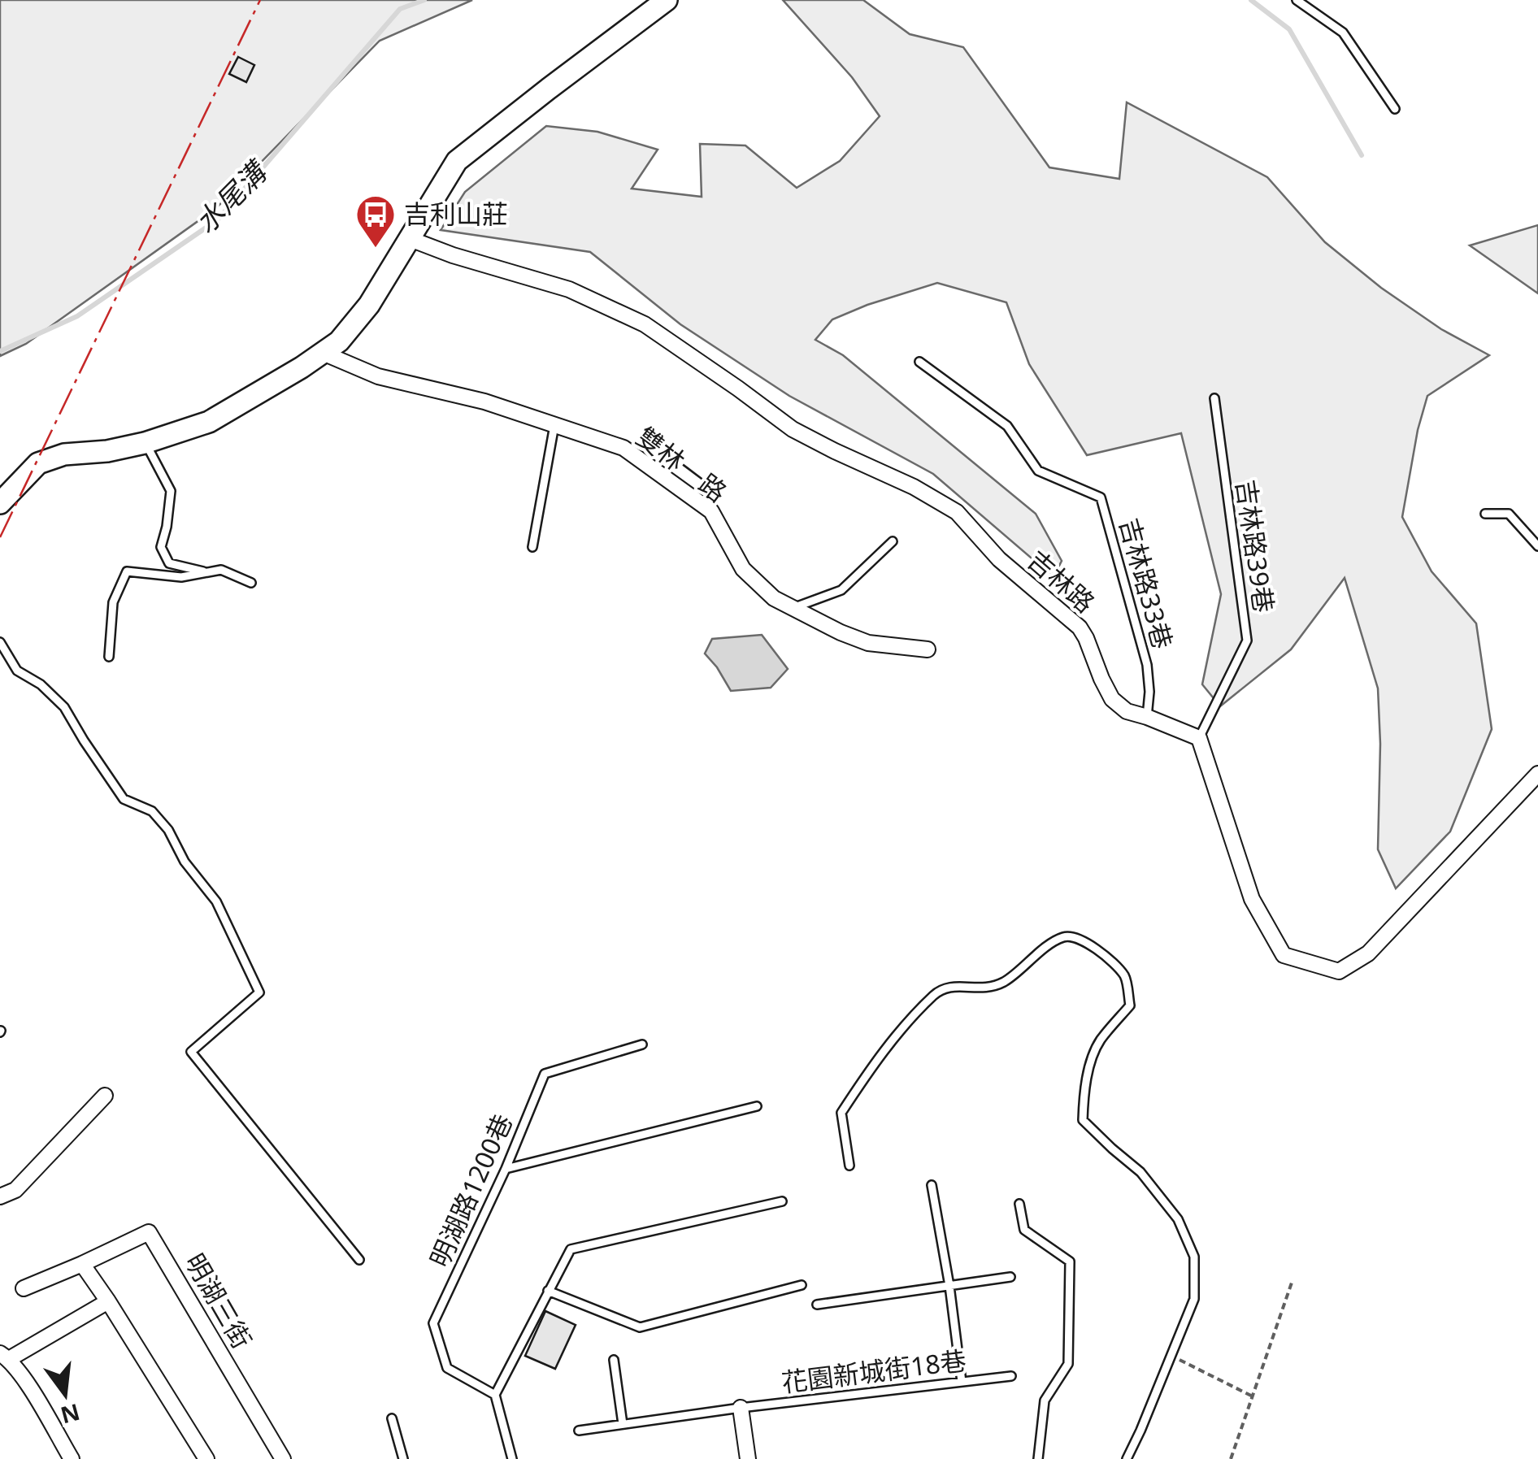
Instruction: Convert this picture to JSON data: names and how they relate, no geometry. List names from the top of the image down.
{
  "streets": {
    "street": ["雙林一路", "吉林路", "明湖三街"],
    "lane": [
      "吉林路39巷",
      "吉林路33巷",
      "明湖路1200巷",
      "花園新城街18巷"
    ]
  },
  "crossings": [
    ["吉林路39巷", "吉林路"],
    ["吉林路", "吉林路33巷"]
  ],
  "water": ["水尾溝"],
  "places": {
    "bus stop": ["吉利山莊"]
  },
  "north": "bottom"
}
